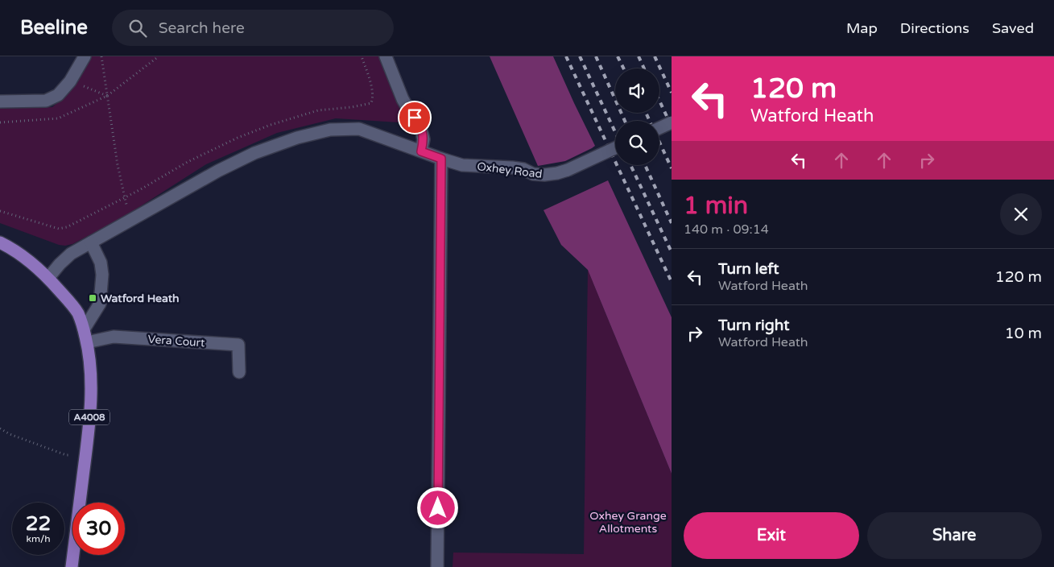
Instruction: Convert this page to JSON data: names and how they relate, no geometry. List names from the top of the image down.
{
  "streets": {
    "main road": ["A4008"],
    "street": ["Oxhey Road", "Vera Court"]
  },
  "crossings": [
    ["Vera Court", "A4008"]
  ],
  "parks": ["Oxhey Grange Allotments"],
  "places": {
    "transit": ["Watford Heath"]
  },
  "page": {
    "header": "Beeline",
    "search": "Search here",
    "nav": ["Map", "Directions", "Saved"],
    "turn": ["120 m", "Watford Heath"],
    "heading": ["1 min", "140 m · 09:14"],
    "list": [
      {
        "name": "Turn left",
        "note": "Watford Heath",
        "value": "120 m"
      },
      {
        "name": "Turn right",
        "note": "Watford Heath",
        "value": "10 m"
      }
    ],
    "speed": "22 km/h",
    "limit": "30",
    "buttons": ["Exit", "Share"]
  }
}
